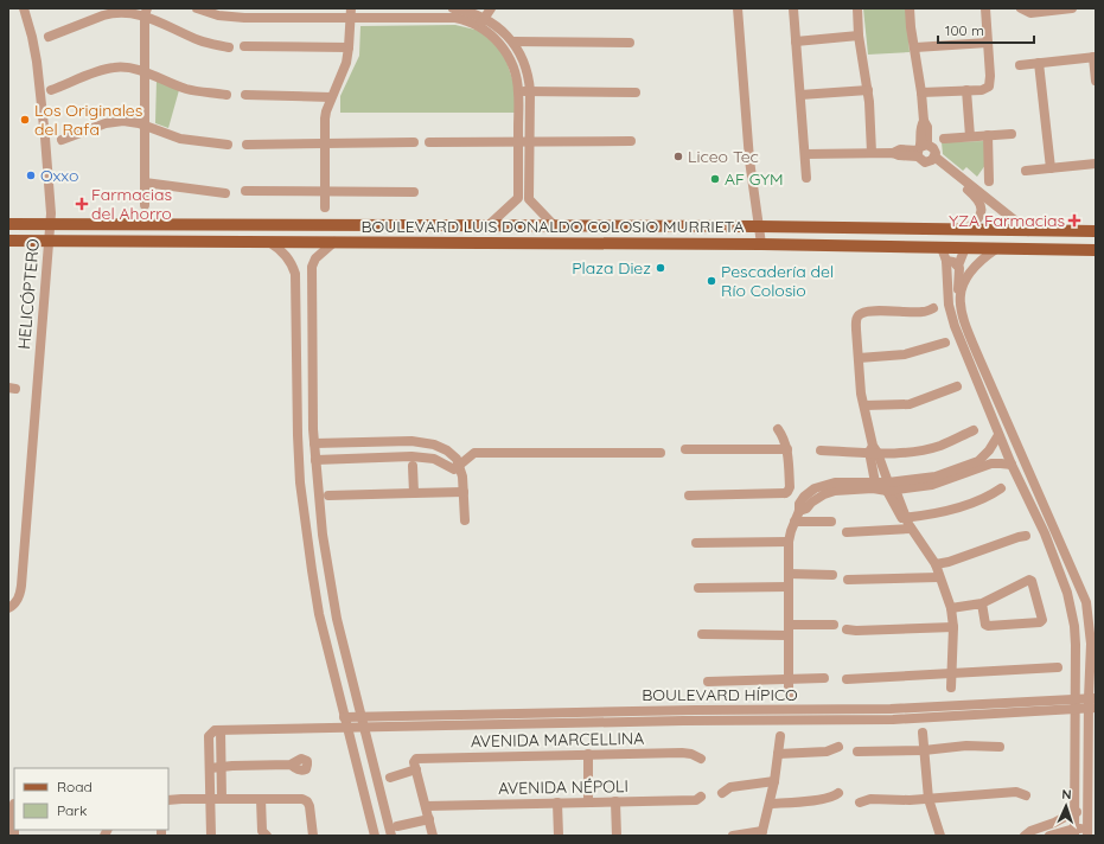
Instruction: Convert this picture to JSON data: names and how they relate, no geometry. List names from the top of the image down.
{
  "streets": {
    "main road": ["BOULEVARD LUIS DONALDO COLOSIO MURRIETA"],
    "street": [
      "HELICÓPTERO",
      "BOULEVARD HÍPICO",
      "AVENIDA MARCELLINA",
      "AVENIDA NÉPOLI"
    ]
  },
  "crossings": [
    ["BOULEVARD LUIS DONALDO COLOSIO MURRIETA", "HELICÓPTERO"]
  ],
  "places": {
    "other": [
      "Los Originales del Rafa",
      "Liceo Tec",
      "Oxxo",
      "AF GYM",
      "Plaza Diez",
      "Pescadería del Río Colosio"
    ],
    "health": ["Farmacias del Ahorro", "YZA Farmacias"]
  },
  "legend": ["Road", "Park"],
  "scale_bar": "100 m",
  "north": "top"
}
